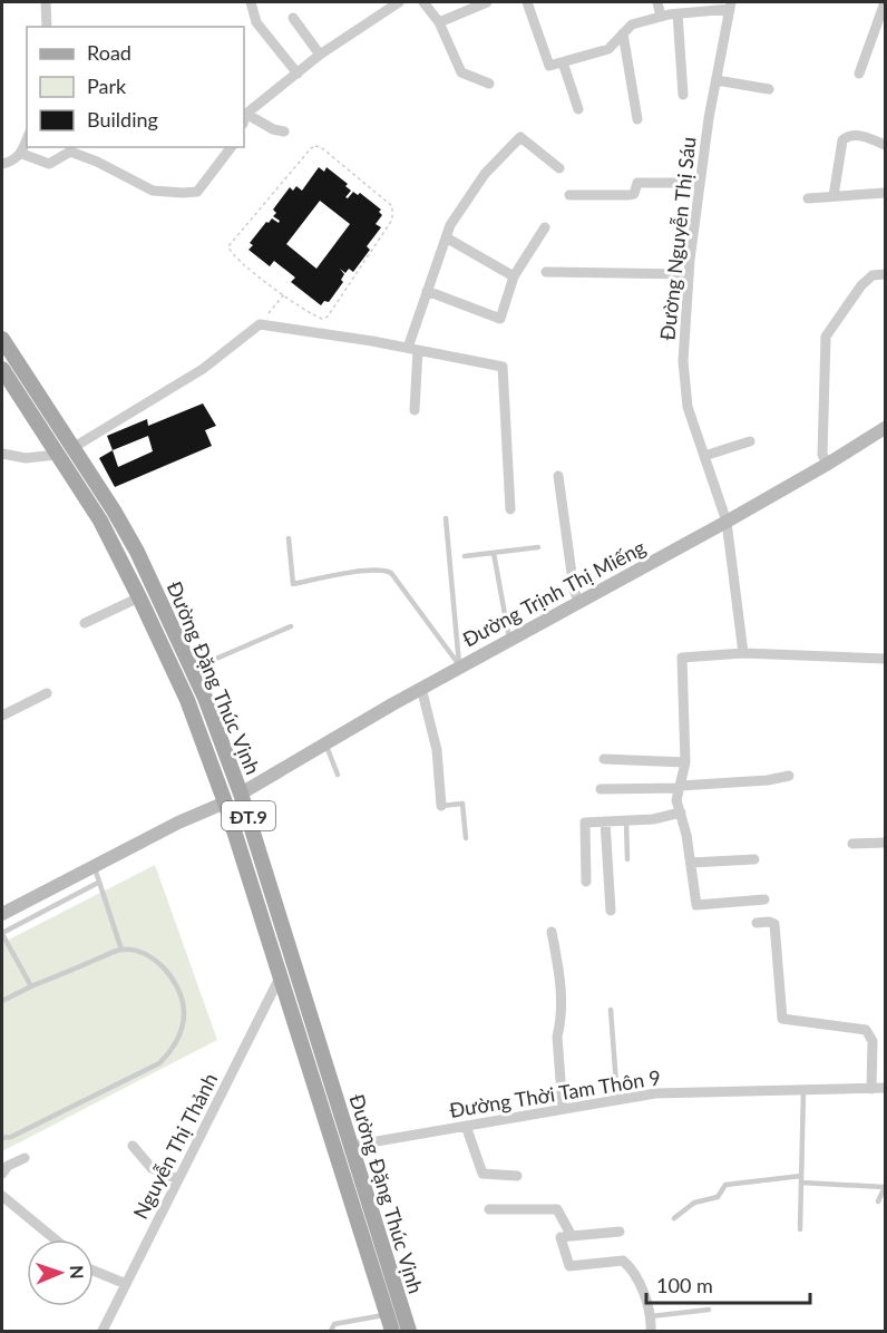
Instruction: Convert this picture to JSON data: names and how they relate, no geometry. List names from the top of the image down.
{
  "streets": {
    "main road": ["Đường Trịnh Thị Miếng", "Đường Đặng Thúc Vịnh", "ĐT.9"],
    "street": ["Đường Nguyễn Thị Sáu", "Đường Thời Tam Thôn 9", "Nguyễn Thị Thảnh"]
  },
  "crossings": [
    ["Đường Nguyễn Thị Sáu", "Đường Trịnh Thị Miếng"],
    ["Đường Trịnh Thị Miếng", "Đường Đặng Thúc Vịnh"],
    ["Đường Đặng Thúc Vịnh", "Đường Thời Tam Thôn 9"],
    ["Đường Đặng Thúc Vịnh", "Nguyễn Thị Thảnh"]
  ],
  "legend": ["Road", "Park", "Building"],
  "scale_bar": "100 m",
  "north": "right"
}
